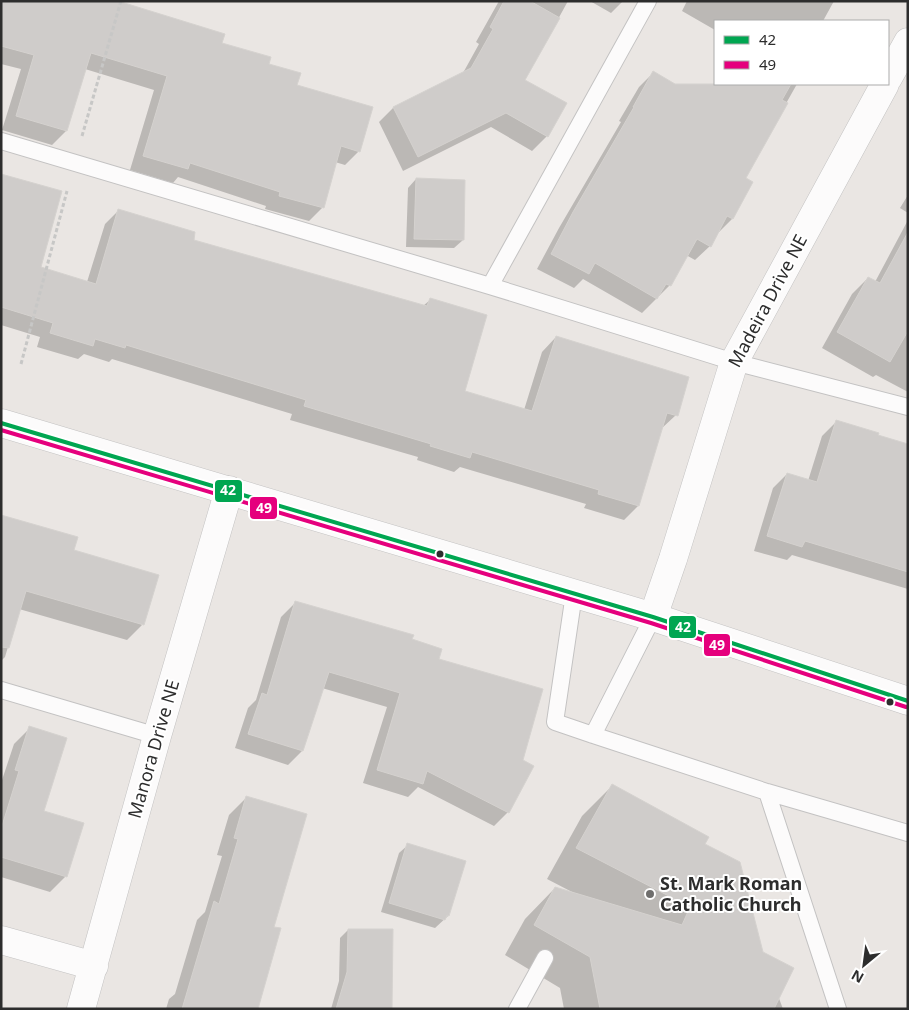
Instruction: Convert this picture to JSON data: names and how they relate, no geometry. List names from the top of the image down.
{
  "streets": {
    "street": ["Madeira Drive NE", "Manora Drive NE"]
  },
  "places": ["St. Mark Roman Catholic Church"],
  "lines": ["transit line 42", "transit line 49"],
  "legend": ["42", "49"],
  "north": "bottom left"
}
